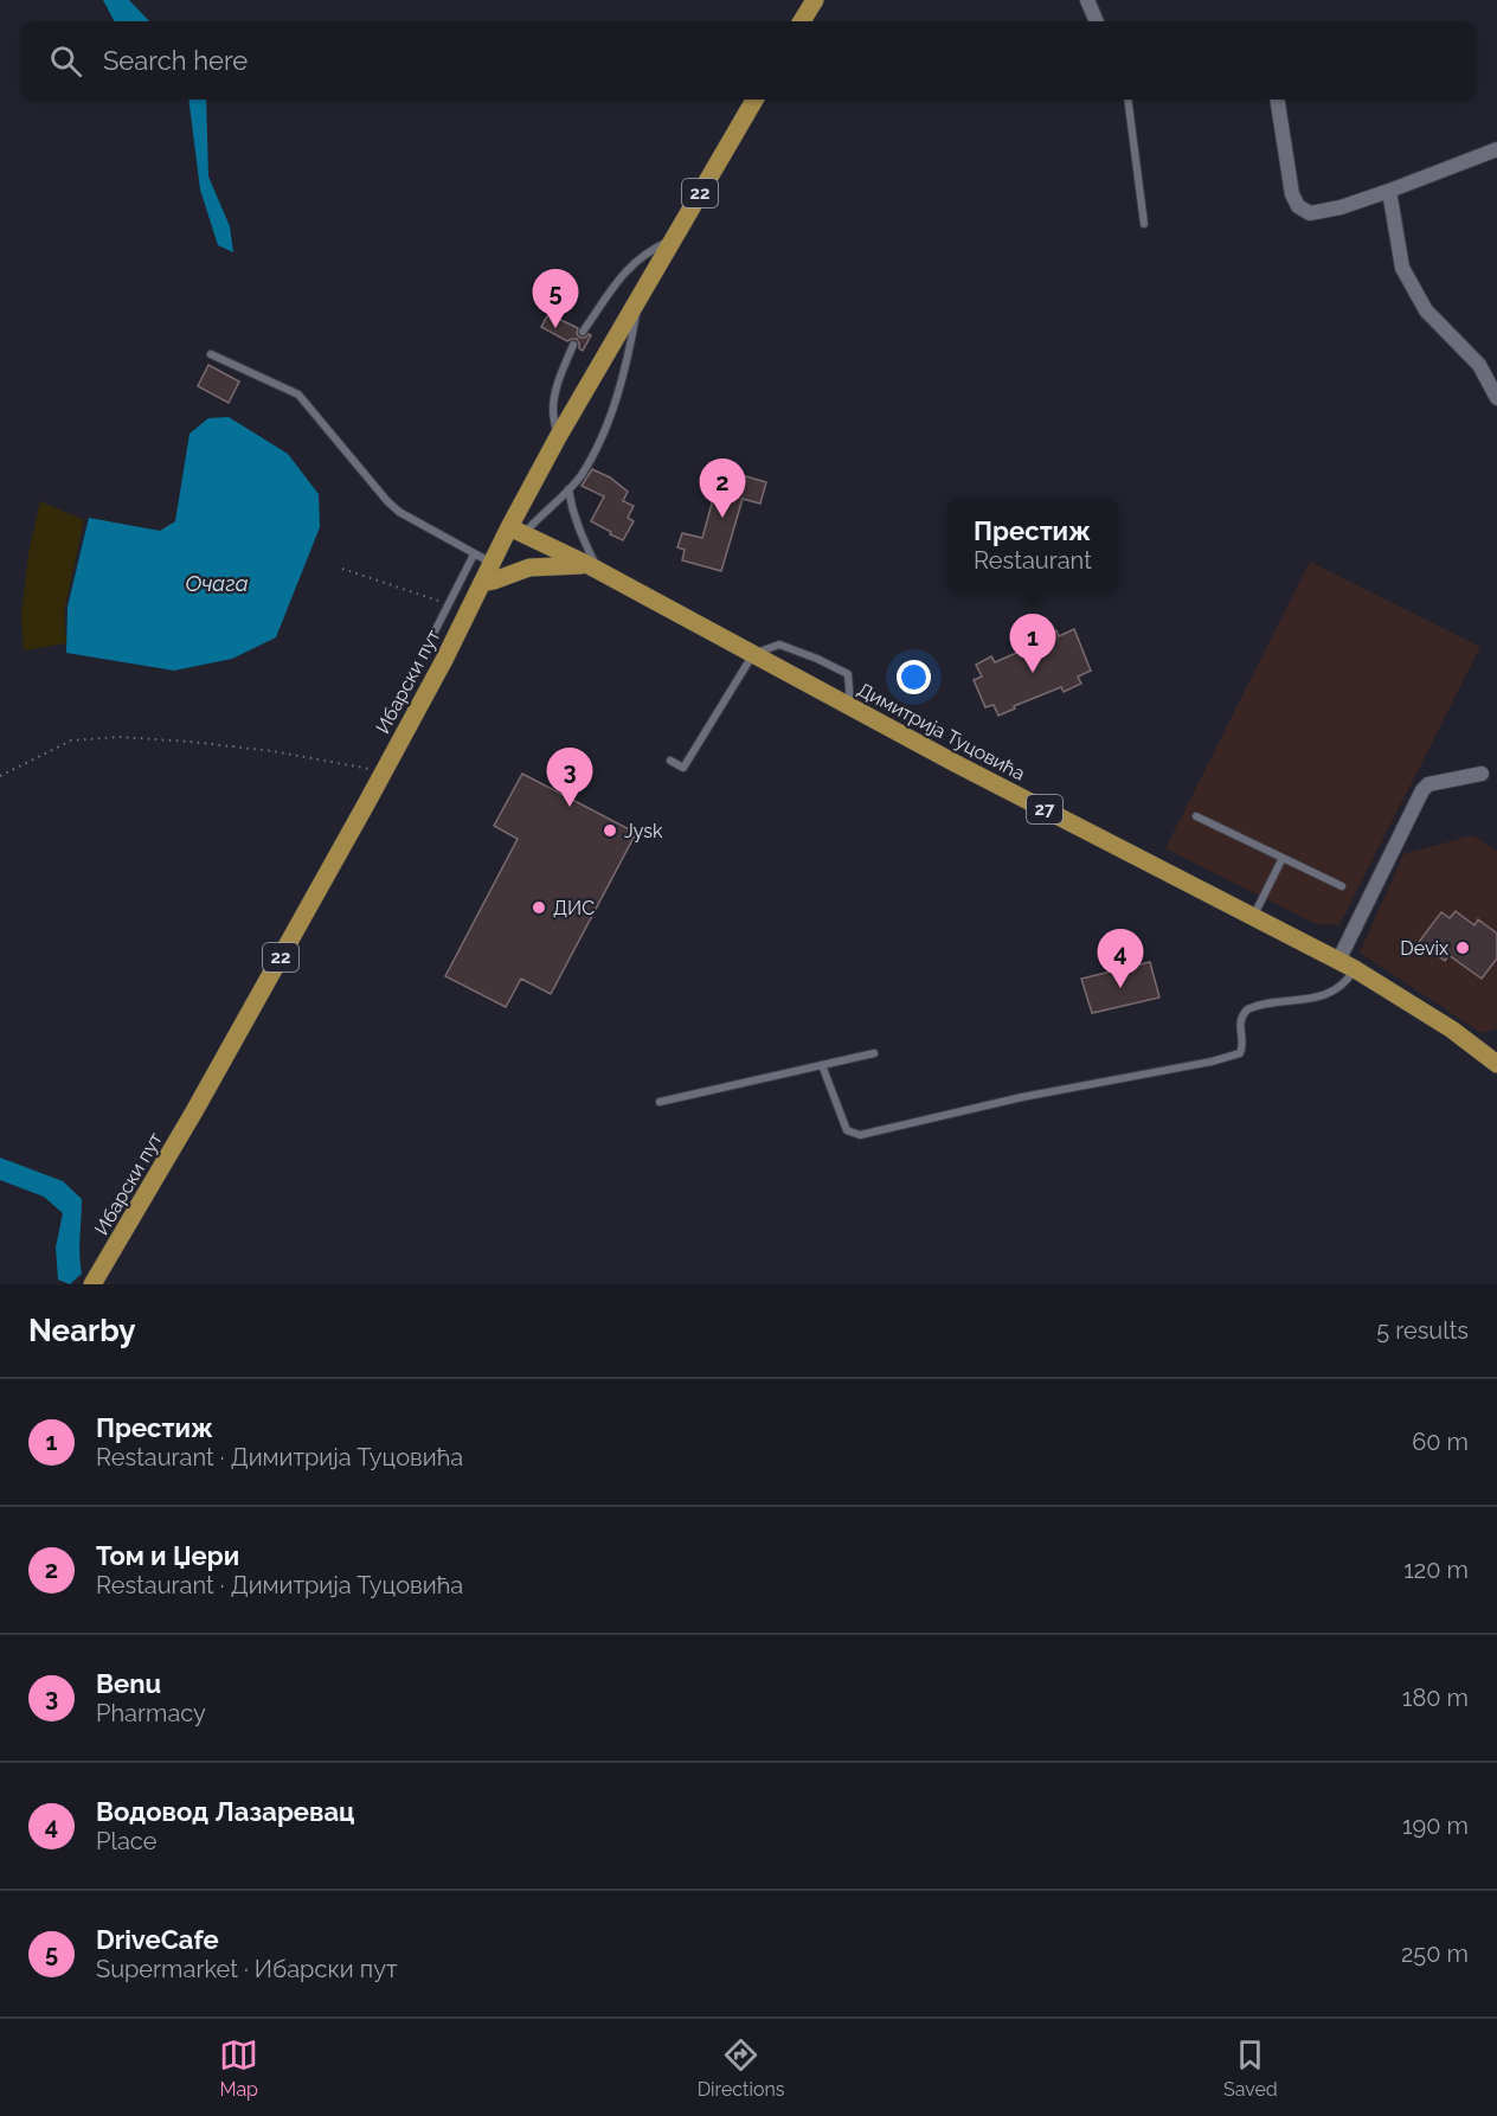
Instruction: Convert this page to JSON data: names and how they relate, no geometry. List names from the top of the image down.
{
  "streets": {
    "main road": [
      "22",
      "Ибарски пут",
      "Димитрија Туцовића",
      "27"
    ]
  },
  "crossings": [
    ["Ибарски пут", "Димитрија Туцовића"]
  ],
  "water": ["Очага"],
  "places": ["Jysk", "ДИС", "Devix"],
  "page": {
    "search": "Search here",
    "pins": [
      "5",
      "2",
      "1",
      "3",
      "4"
    ],
    "popup": ["Престиж", "Restaurant"],
    "heading": ["Nearby", "5 results"],
    "list": [
      {
        "mark": "1",
        "name": "Престиж",
        "note": "Restaurant · Димитрија Туцовића",
        "value": "60 m"
      },
      {
        "mark": "2",
        "name": "Том и Џери",
        "note": "Restaurant · Димитрија Туцовића",
        "value": "120 m"
      },
      {
        "mark": "3",
        "name": "Benu",
        "note": "Pharmacy",
        "value": "180 m"
      },
      {
        "mark": "4",
        "name": "Водовод Лазаревац",
        "note": "Place",
        "value": "190 m"
      },
      {
        "mark": "5",
        "name": "DriveCafe",
        "note": "Supermarket · Ибарски пут",
        "value": "250 m"
      }
    ],
    "nav": ["Map", "Directions", "Saved"]
  }
}
